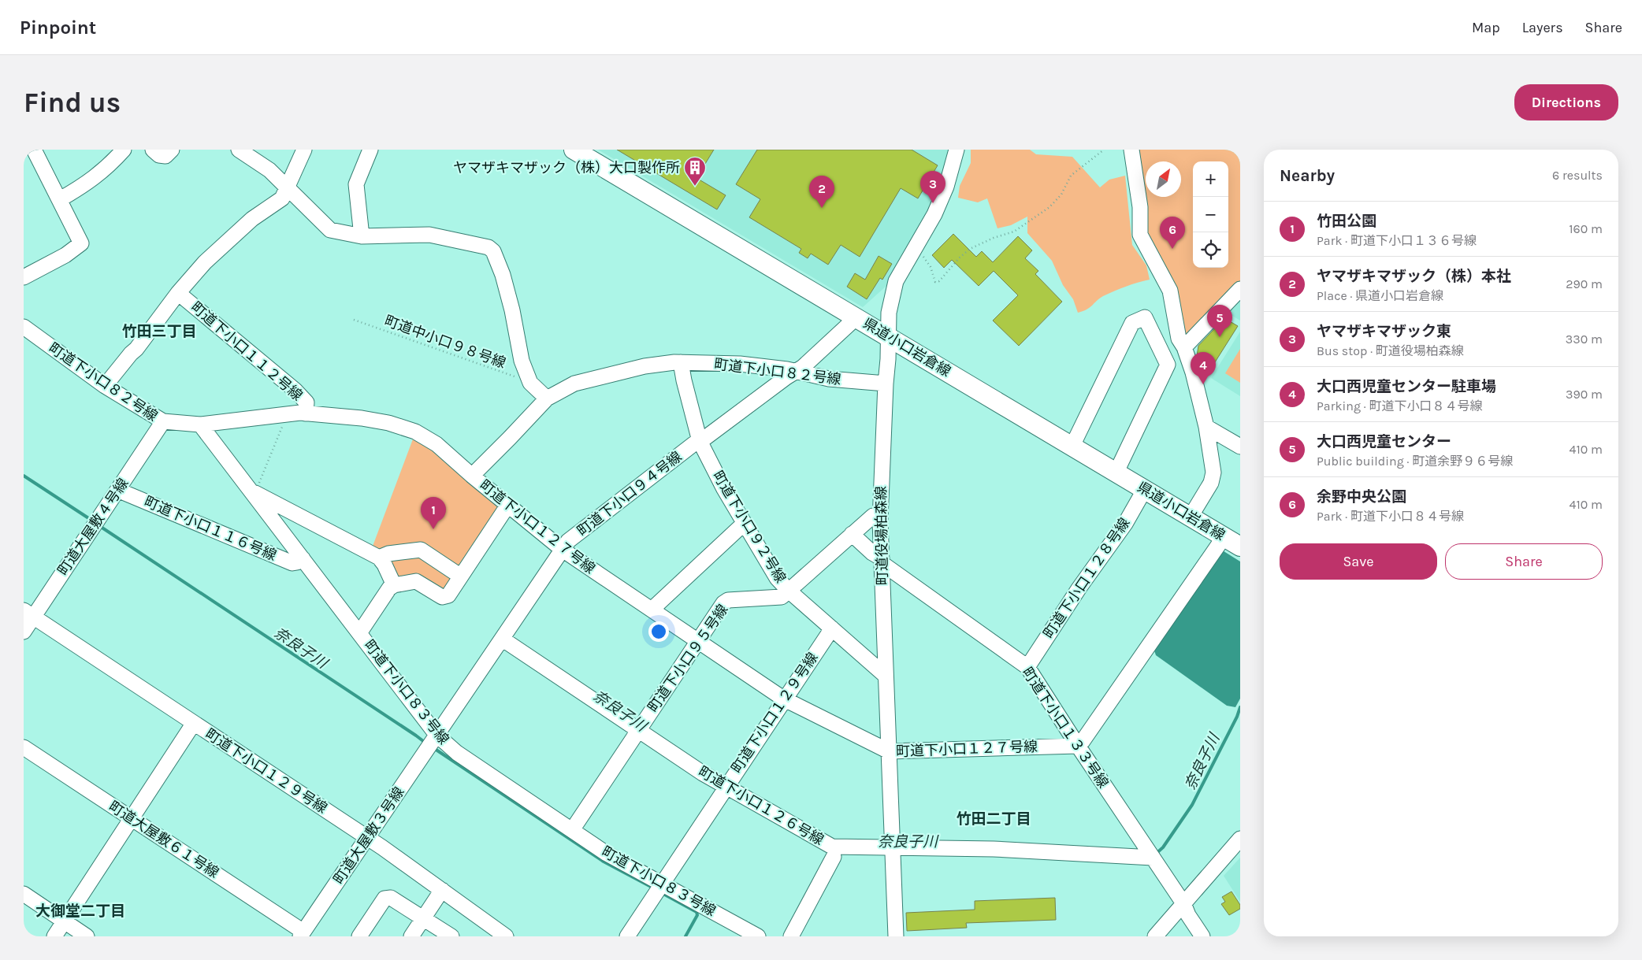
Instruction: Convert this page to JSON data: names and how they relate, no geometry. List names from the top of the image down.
{
  "streets": {
    "main road": ["県道小口岩倉線"],
    "street": [
      "町道下小口１１２号線",
      "町道下小口８２号線",
      "町道下小口９４号線",
      "町道大屋敷４号線",
      "町道下小口１２７号線",
      "町道下小口９２号線",
      "町道下小口１１６号線",
      "町道役場柏森線",
      "町道下小口１２８号線",
      "町道下小口９５号線",
      "町道下小口８３号線",
      "町道下小口１２９号線",
      "町道下小口１３３号線",
      "町道下小口１２６号線",
      "町道大屋敷３号線",
      "町道大屋敷６１号線"
    ],
    "path": ["町道中小口９８号線"]
  },
  "crossings": [
    ["県道小口岩倉線", "町道下小口９４号線"],
    ["県道小口岩倉線", "町道役場柏森線"],
    ["県道小口岩倉線", "町道下小口１２８号線"],
    ["町道下小口１１２号線", "町道下小口８２号線"],
    ["町道下小口８２号線", "町道下小口９４号線"],
    ["町道下小口８２号線", "町道大屋敷４号線"],
    ["町道下小口８２号線", "町道下小口１２７号線"],
    ["町道下小口８２号線", "町道下小口９２号線"],
    ["町道下小口８２号線", "町道役場柏森線"],
    ["町道下小口８２号線", "町道下小口８３号線"],
    ["町道下小口９４号線", "町道下小口１２７号線"],
    ["町道下小口９４号線", "町道下小口９２号線"],
    ["町道下小口９４号線", "町道下小口８３号線"],
    ["町道下小口９４号線", "町道大屋敷３号線"],
    ["町道大屋敷４号線", "町道下小口１１６号線"],
    ["町道大屋敷４号線", "町道下小口１２９号線"],
    ["町道下小口１２７号線", "町道役場柏森線"],
    ["町道下小口１２７号線", "町道下小口９５号線"],
    ["町道下小口１２７号線", "町道下小口１２９号線"],
    ["町道下小口１２７号線", "町道下小口１３３号線"],
    ["町道下小口９２号線", "町道役場柏森線"],
    ["町道下小口９２号線", "町道下小口９５号線"],
    ["町道下小口９２号線", "町道下小口１２９号線"],
    ["町道下小口１１６号線", "町道下小口８３号線"],
    ["町道役場柏森線", "町道下小口９５号線"],
    ["町道役場柏森線", "町道下小口１３３号線"],
    ["町道役場柏森線", "町道下小口１２６号線"],
    ["町道下小口１２８号線", "町道下小口１３３号線"],
    ["町道下小口９５号線", "町道下小口８３号線"],
    ["町道下小口９５号線", "町道下小口１３３号線"],
    ["町道下小口８３号線", "町道下小口１２９号線"],
    ["町道下小口８３号線", "町道大屋敷３号線"],
    ["町道下小口１２９号線", "町道下小口１２６号線"],
    ["町道下小口１２９号線", "町道大屋敷３号線"],
    ["町道下小口１３３号線", "町道下小口１２６号線"],
    ["町道大屋敷３号線", "町道大屋敷６１号線"]
  ],
  "districts": ["竹田三丁目", "竹田二丁目", "大御堂二丁目"],
  "water": ["奈良子川"],
  "places": {
    "building": ["ヤマザキマザック（株）大口製作所"]
  },
  "north": "top right",
  "page": {
    "header": "Pinpoint",
    "nav": ["Map", "Layers", "Share"],
    "buttons": [
      "Directions",
      ["Save", "Share"]
    ],
    "title": "Find us",
    "heading": ["Nearby", "6 results"],
    "map_buttons": ["+", "−"],
    "pins": [
      "3",
      "2",
      "6",
      "5",
      "4",
      "1"
    ],
    "list": [
      {
        "mark": "1",
        "name": "竹田公園",
        "note": "Park · 町道下小口１３６号線",
        "value": "160 m"
      },
      {
        "mark": "2",
        "name": "ヤマザキマザック（株）本社",
        "note": "Place · 県道小口岩倉線",
        "value": "290 m"
      },
      {
        "mark": "3",
        "name": "ヤマザキマザック東",
        "note": "Bus stop · 町道役場柏森線",
        "value": "330 m"
      },
      {
        "mark": "4",
        "name": "大口西児童センター駐車場",
        "note": "Parking · 町道下小口８４号線",
        "value": "390 m"
      },
      {
        "mark": "5",
        "name": "大口西児童センター",
        "note": "Public building · 町道余野９６号線",
        "value": "410 m"
      },
      {
        "mark": "6",
        "name": "余野中央公園",
        "note": "Park · 町道下小口８４号線",
        "value": "410 m"
      }
    ]
  }
}
